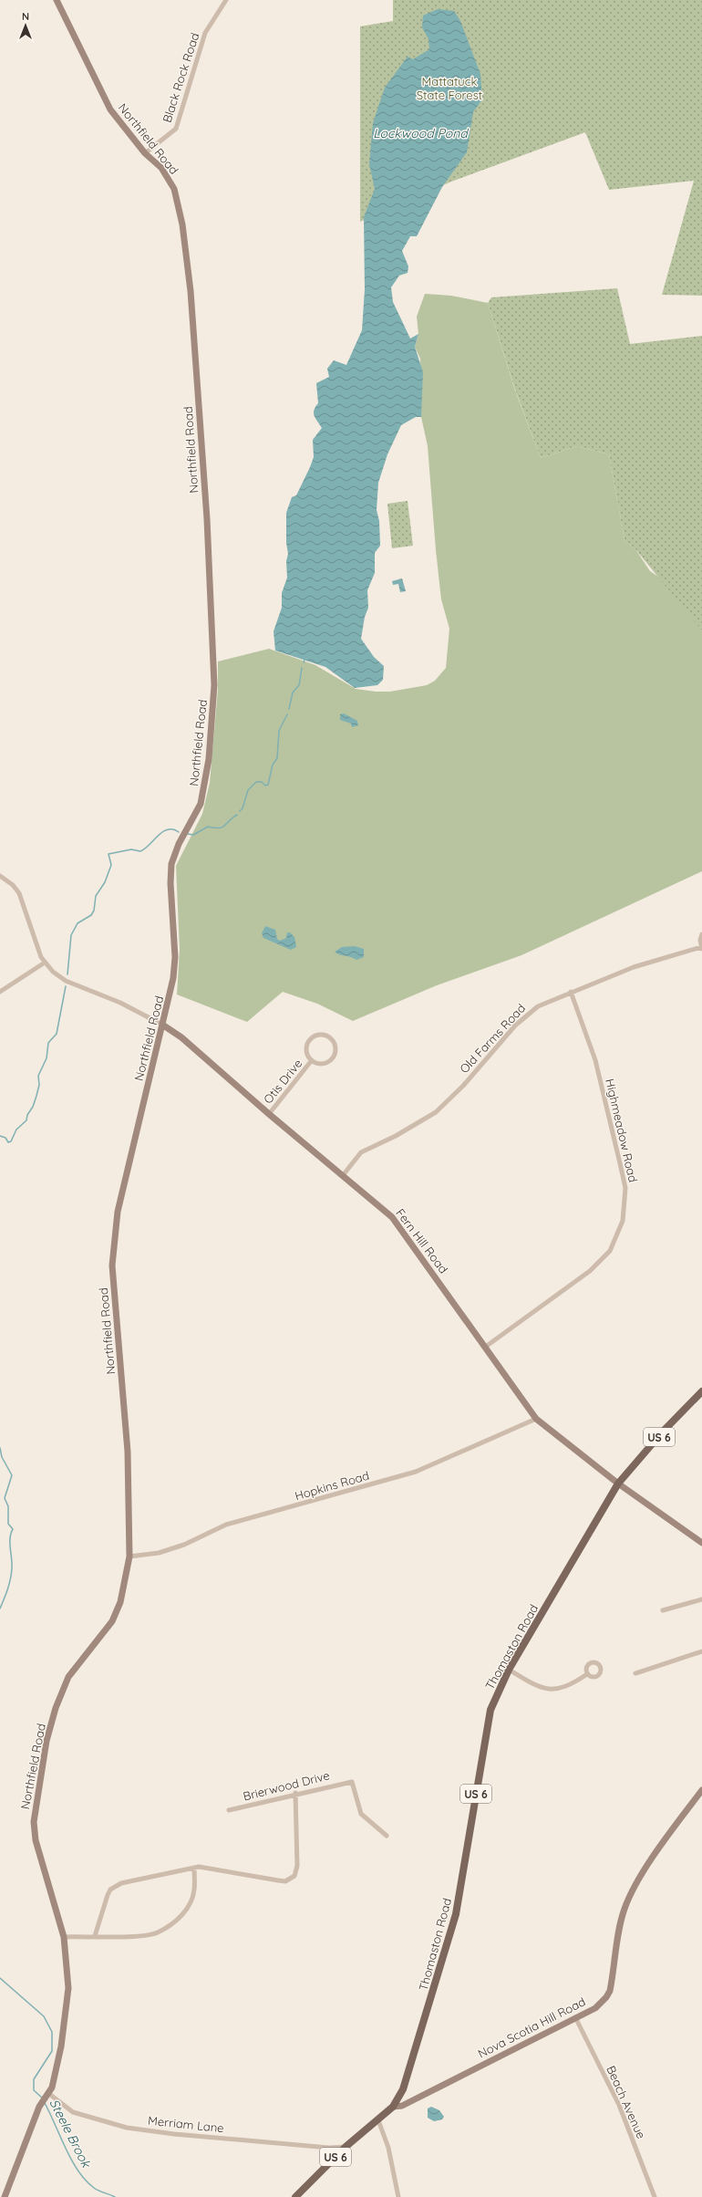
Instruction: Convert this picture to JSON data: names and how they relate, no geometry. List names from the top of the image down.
{
  "streets": {
    "main road": ["US 6", "Thomaston Road"],
    "street": [
      "Black Rock Road",
      "Northfield Road",
      "Old Farms Road",
      "Otis Drive",
      "Highmeadow Road",
      "Fern Hill Road",
      "Hopkins Road",
      "Brierwood Drive",
      "Nova Scotia Hill Road",
      "Beach Avenue",
      "Merriam Lane"
    ]
  },
  "crossings": [
    ["Black Rock Road", "Northfield Road"],
    ["Northfield Road", "Fern Hill Road"],
    ["Northfield Road", "Hopkins Road"],
    ["Northfield Road", "Merriam Lane"],
    ["Old Farms Road", "Highmeadow Road"],
    ["Old Farms Road", "Fern Hill Road"],
    ["Otis Drive", "Fern Hill Road"],
    ["Highmeadow Road", "Fern Hill Road"],
    ["Fern Hill Road", "Hopkins Road"],
    ["Fern Hill Road", "Thomaston Road"],
    ["US 6", "Thomaston Road"],
    ["US 6", "Merriam Lane"],
    ["Thomaston Road", "Nova Scotia Hill Road"],
    ["Nova Scotia Hill Road", "Beach Avenue"]
  ],
  "water": ["Lockwood Pond", "Steele Brook"],
  "parks": ["Mattatuck State Forest"],
  "north": "top"
}
